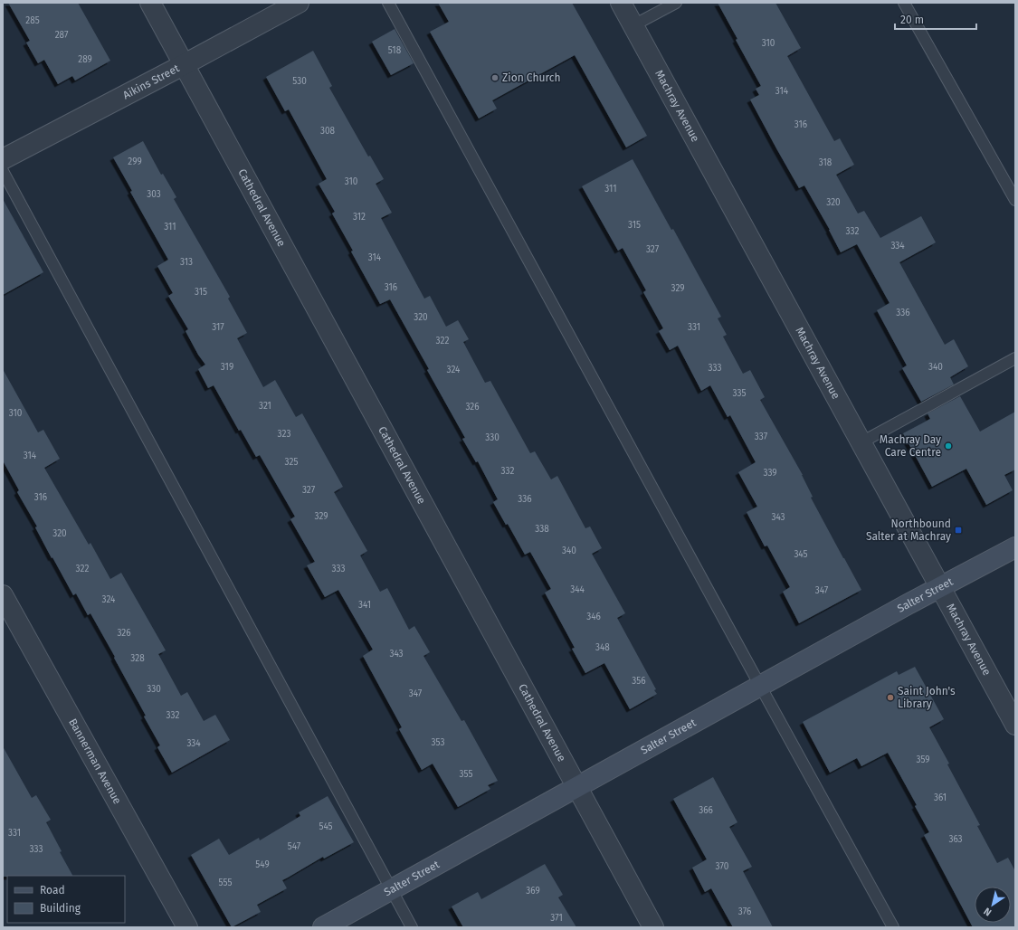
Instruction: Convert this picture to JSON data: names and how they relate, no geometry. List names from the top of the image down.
{
  "streets": {
    "main road": ["Salter Street"],
    "street": [
      "Aikins Street",
      "Machray Avenue",
      "Cathedral Avenue",
      "Bannerman Avenue"
    ]
  },
  "crossings": [
    ["Aikins Street", "Cathedral Avenue"],
    ["Machray Avenue", "Salter Street"],
    ["Cathedral Avenue", "Salter Street"]
  ],
  "places": {
    "other": ["Zion Church", "Machray Day Care Centre", "Saint John's Library"],
    "transit": ["Northbound Salter at Machray"]
  },
  "house_numbers": [
    "285",
    "287",
    "310",
    "518",
    "289",
    "530",
    "314",
    "316",
    "308",
    "299",
    "318",
    "310",
    "311",
    "303",
    "320",
    "312",
    "315",
    "311",
    "332",
    "334",
    "327",
    "314",
    "313",
    "316",
    "329",
    "315",
    "336",
    "320",
    "317",
    "331",
    "322",
    "319",
    "340",
    "333",
    "324",
    "335",
    "321",
    "326",
    "310",
    "323",
    "337",
    "330",
    "314",
    "325",
    "332",
    "339",
    "327",
    "316",
    "336",
    "329",
    "343",
    "338",
    "320",
    "340",
    "345",
    "322",
    "333",
    "344",
    "347",
    "324",
    "341",
    "346",
    "326",
    "348",
    "343",
    "328",
    "356",
    "330",
    "347",
    "332",
    "353",
    "334",
    "359",
    "355",
    "361",
    "366",
    "545",
    "331",
    "363",
    "547",
    "333",
    "549",
    "370",
    "555",
    "369",
    "376",
    "371"
  ],
  "legend": ["Road", "Building"],
  "scale_bar": "20 m",
  "north": "bottom left"
}
